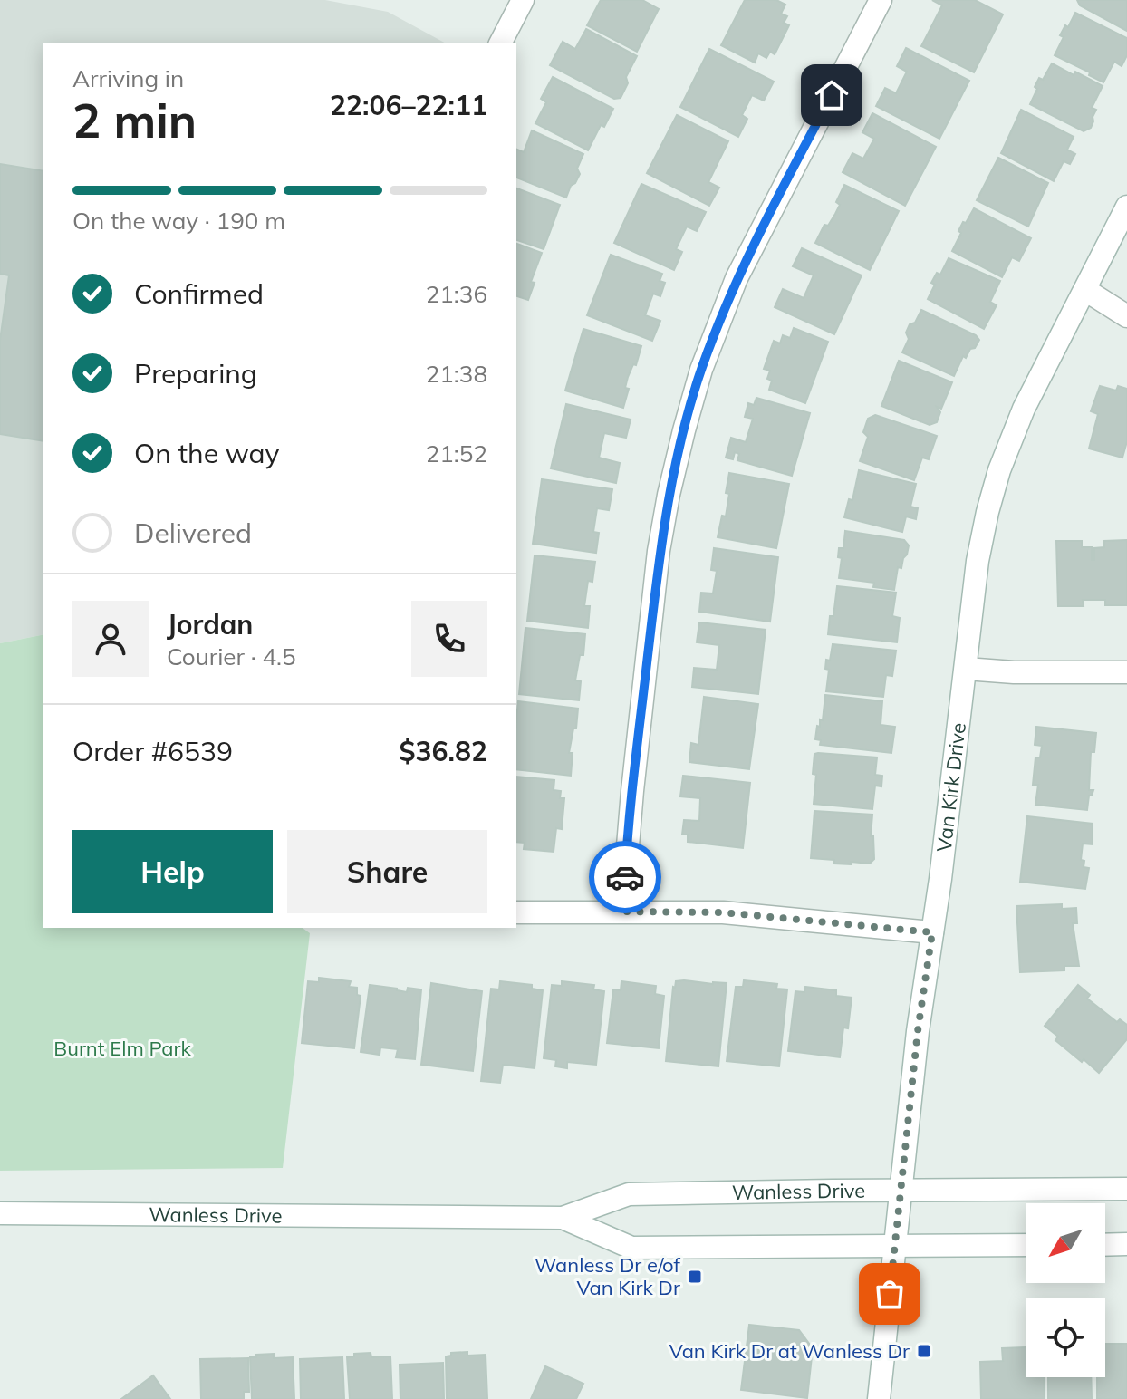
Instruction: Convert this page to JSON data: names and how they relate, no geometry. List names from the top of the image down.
{
  "streets": {
    "street": ["Van Kirk Drive", "Wanless Drive"]
  },
  "crossings": [
    ["Van Kirk Drive", "Wanless Drive"]
  ],
  "parks": ["Burnt Elm Park"],
  "places": {
    "transit": ["Wanless Dr e/of Van Kirk Dr", "Van Kirk Dr at Wanless Dr"]
  },
  "north": "bottom left",
  "page": {
    "heading": ["2 min", "Arriving in", "22:06–22:11"],
    "panel": [
      "Jordan",
      "Courier · 4.5",
      "Order #6539",
      "$36.82"
    ],
    "bar": "On the way · 190 m",
    "list": [
      ["Confirmed", "21:36"],
      ["Preparing", "21:38"],
      ["On the way", "21:52"],
      "Delivered"
    ],
    "buttons": ["Help", "Share"]
  }
}
